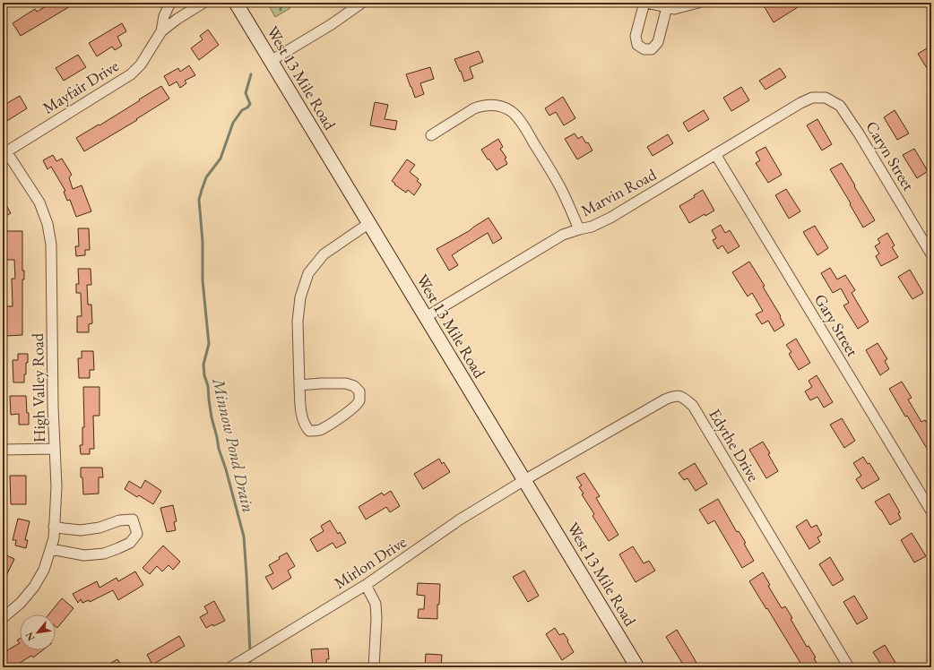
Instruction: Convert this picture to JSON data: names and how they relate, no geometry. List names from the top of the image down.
{
  "streets": {
    "street": [
      "West 13 Mile Road",
      "Mayfair Drive",
      "Caryn Street",
      "Marvin Road",
      "Gary Street",
      "High Valley Road",
      "Edythe Drive",
      "Mirlon Drive"
    ]
  },
  "crossings": [
    ["West 13 Mile Road", "Marvin Road"],
    ["West 13 Mile Road", "Edythe Drive"],
    ["West 13 Mile Road", "Mirlon Drive"],
    ["Mayfair Drive", "High Valley Road"],
    ["Caryn Street", "Marvin Road"],
    ["Marvin Road", "Gary Street"],
    ["Edythe Drive", "Mirlon Drive"]
  ],
  "water": ["Minnow Pond Drain"],
  "north": "bottom left"
}
